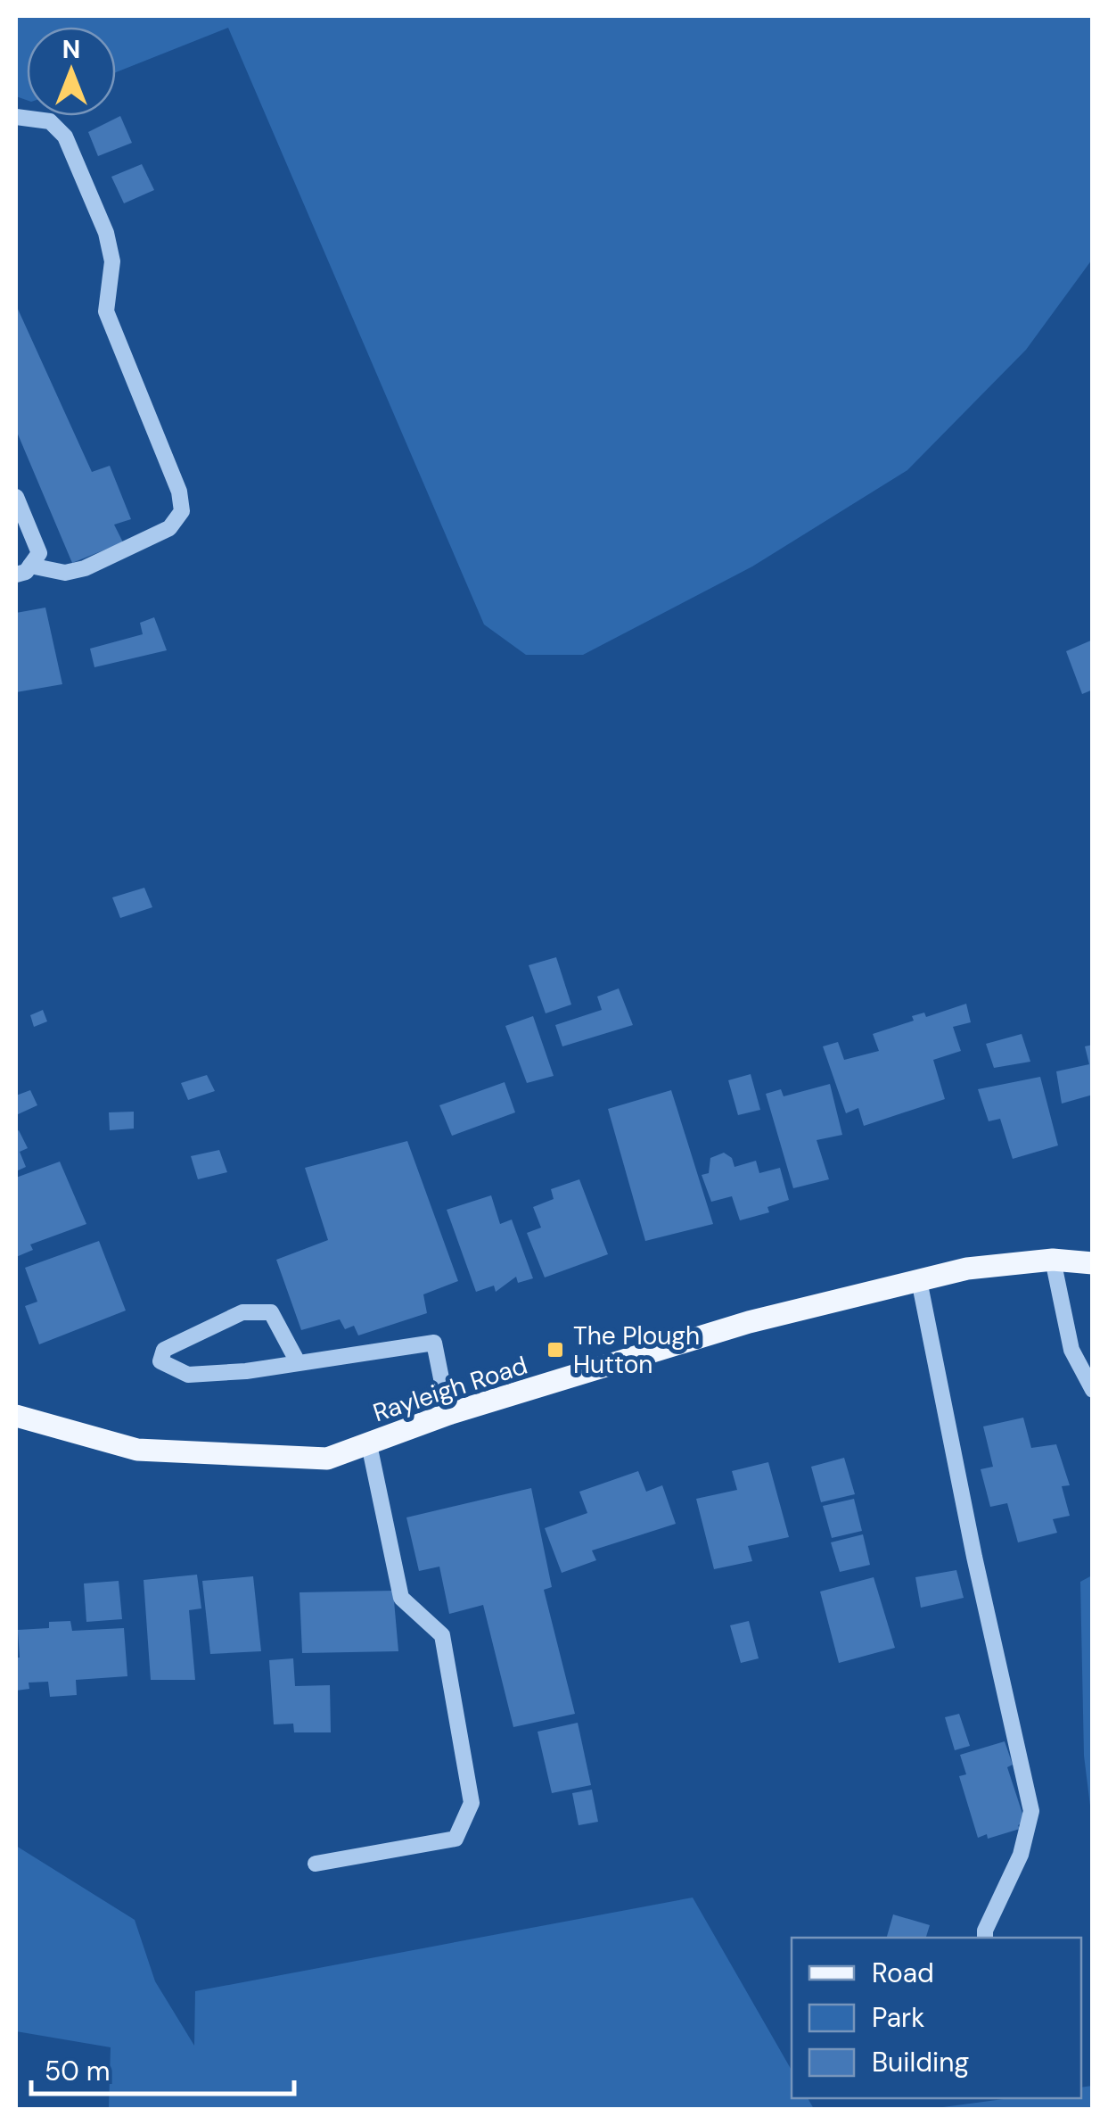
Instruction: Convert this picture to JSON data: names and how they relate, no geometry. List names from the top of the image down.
{
  "streets": {
    "main road": ["Rayleigh Road"]
  },
  "places": {
    "transit": ["The Plough Hutton"]
  },
  "legend": ["Road", "Park", "Building"],
  "scale_bar": "50 m",
  "north": "top"
}
